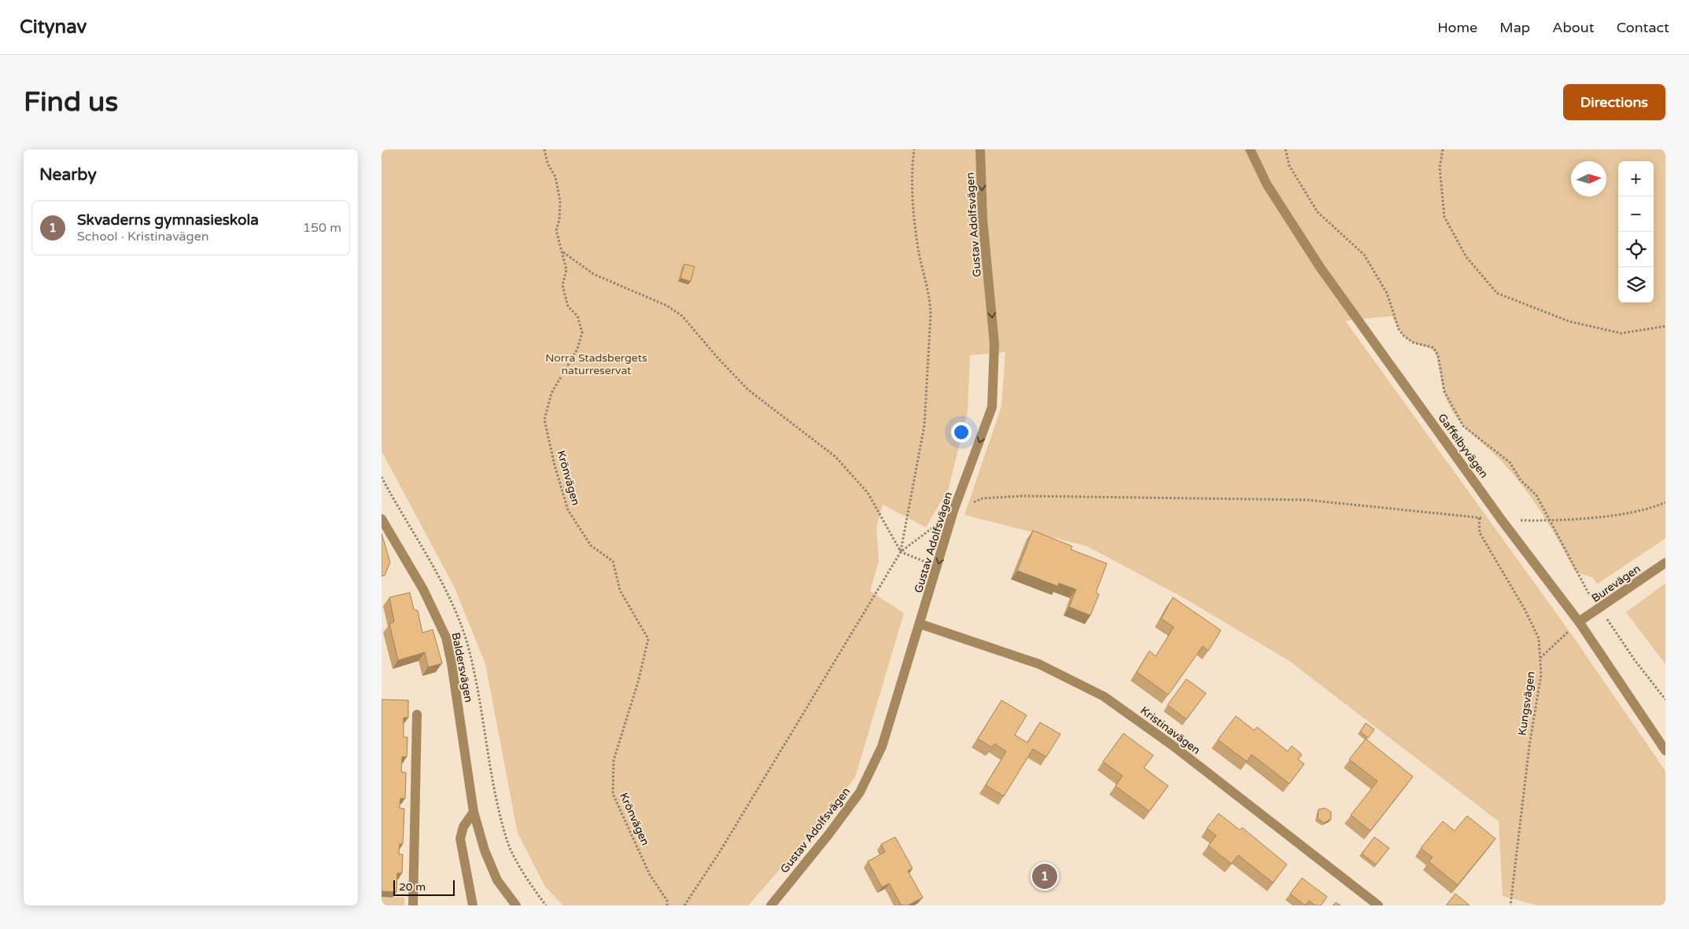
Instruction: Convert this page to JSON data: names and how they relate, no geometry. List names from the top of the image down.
{
  "streets": {
    "street": [
      "Gustav Adolfsvägen",
      "Gaffelbyvägen",
      "Burevägen",
      "Baldersvägen",
      "Kristinavägen"
    ],
    "path": ["Krönvägen", "Kungsvägen"]
  },
  "crossings": [
    ["Gustav Adolfsvägen", "Kristinavägen"],
    ["Gaffelbyvägen", "Burevägen"]
  ],
  "one_way": ["Gustav Adolfsvägen"],
  "parks": ["Norra Stadsbergets naturreservat"],
  "scale_bar": "20 m",
  "north": "right",
  "page": {
    "header": "Citynav",
    "nav": [
      "Home",
      "Map",
      "About",
      "Contact"
    ],
    "buttons": "Directions",
    "title": "Find us",
    "heading": "Nearby",
    "map_buttons": ["+", "−"],
    "list": [
      {
        "mark": "1",
        "name": "Skvaderns gymnasieskola",
        "note": "School · Kristinavägen",
        "value": "150 m"
      }
    ],
    "pins": "1",
    "scale": "20 m"
  }
}
